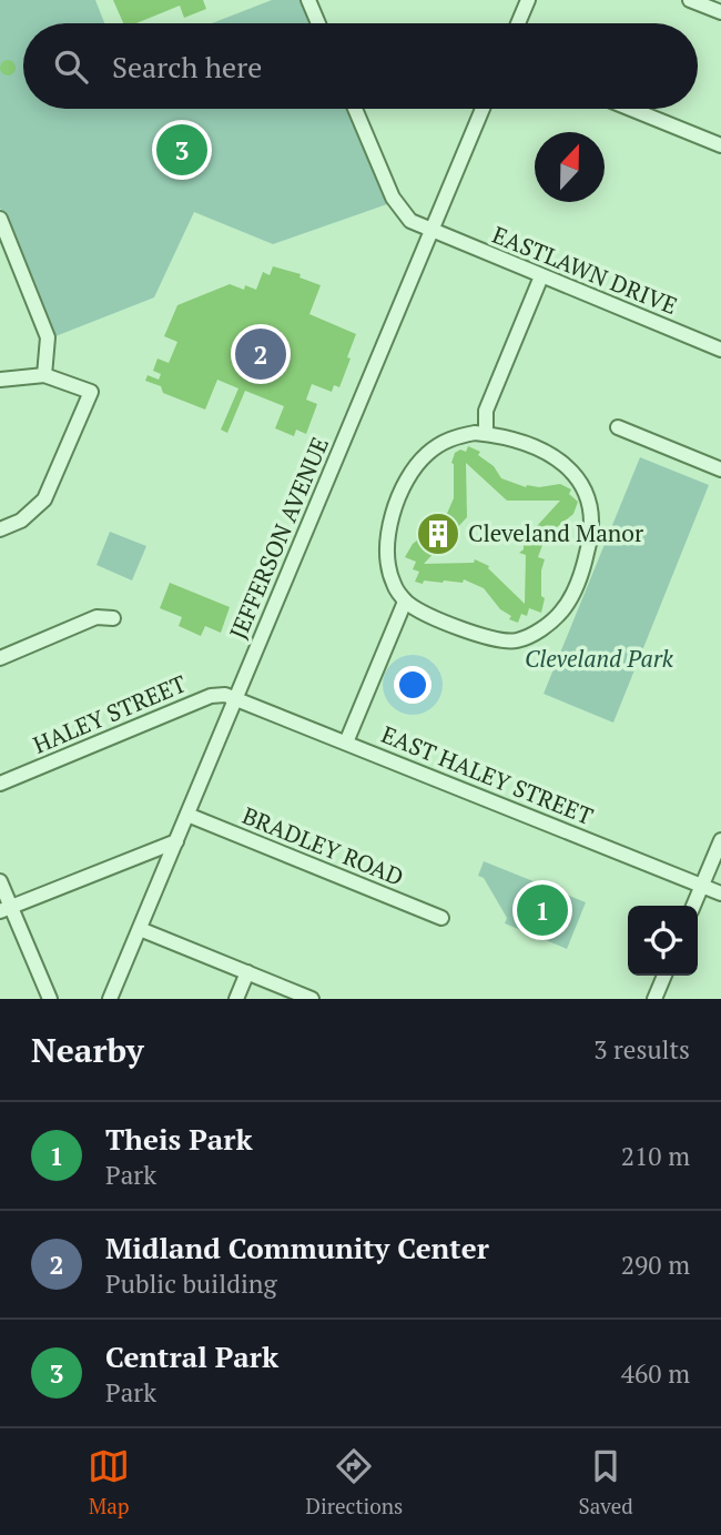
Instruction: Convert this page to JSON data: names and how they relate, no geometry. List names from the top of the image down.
{
  "streets": {
    "street": [
      "EASTLAWN DRIVE",
      "JEFFERSON AVENUE",
      "HALEY STREET",
      "EAST HALEY STREET",
      "BRADLEY ROAD"
    ]
  },
  "crossings": [
    ["EASTLAWN DRIVE", "JEFFERSON AVENUE"],
    ["JEFFERSON AVENUE", "HALEY STREET"],
    ["JEFFERSON AVENUE", "EAST HALEY STREET"],
    ["JEFFERSON AVENUE", "BRADLEY ROAD"],
    ["HALEY STREET", "EAST HALEY STREET"]
  ],
  "parks": ["Cleveland Park"],
  "places": {
    "building": ["Cleveland Manor"]
  },
  "north": "top",
  "page": {
    "search": "Search here",
    "pins": ["3", "2", "1"],
    "heading": ["Nearby", "3 results"],
    "list": [
      {
        "mark": "1",
        "name": "Theis Park",
        "note": "Park",
        "value": "210 m"
      },
      {
        "mark": "2",
        "name": "Midland Community Center",
        "note": "Public building",
        "value": "290 m"
      },
      {
        "mark": "3",
        "name": "Central Park",
        "note": "Park",
        "value": "460 m"
      }
    ],
    "nav": ["Map", "Directions", "Saved"]
  }
}
